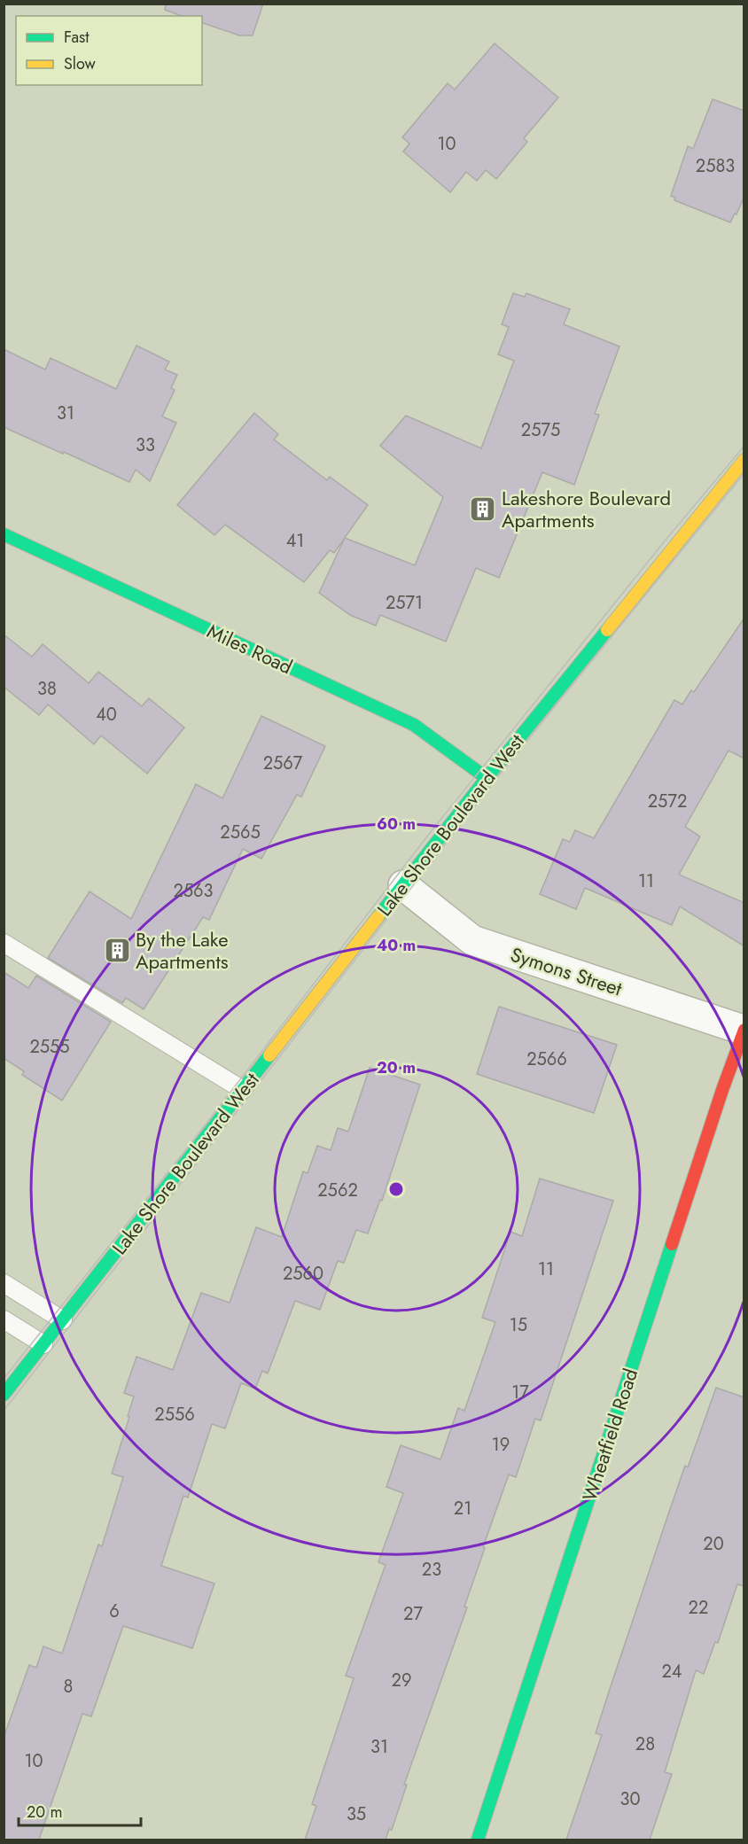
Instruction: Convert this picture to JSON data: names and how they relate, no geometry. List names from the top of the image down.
{
  "streets": {
    "street": [
      "Miles Road",
      "Lake Shore Boulevard West",
      "Symons Street",
      "Wheatfield Road"
    ]
  },
  "crossings": [
    ["Miles Road", "Lake Shore Boulevard West"],
    ["Lake Shore Boulevard West", "Symons Street"],
    ["Symons Street", "Wheatfield Road"]
  ],
  "places": {
    "building": ["Lakeshore Boulevard Apartments", "By the Lake Apartments"]
  },
  "house_numbers": [
    "10",
    "2583",
    "31",
    "2575",
    "33",
    "41",
    "2571",
    "38",
    "40",
    "2567",
    "2572",
    "2565",
    "11",
    "2563",
    "2555",
    "2566",
    "2562",
    "11",
    "2560",
    "15",
    "17",
    "2556",
    "19",
    "21",
    "20",
    "23",
    "22",
    "6",
    "27",
    "24",
    "29",
    "8",
    "28",
    "31",
    "10",
    "30",
    "35"
  ],
  "legend": ["Fast", "Slow"],
  "scale_bar": "20 m",
  "rings": ["60 m", "40 m", "20 m"]
}
